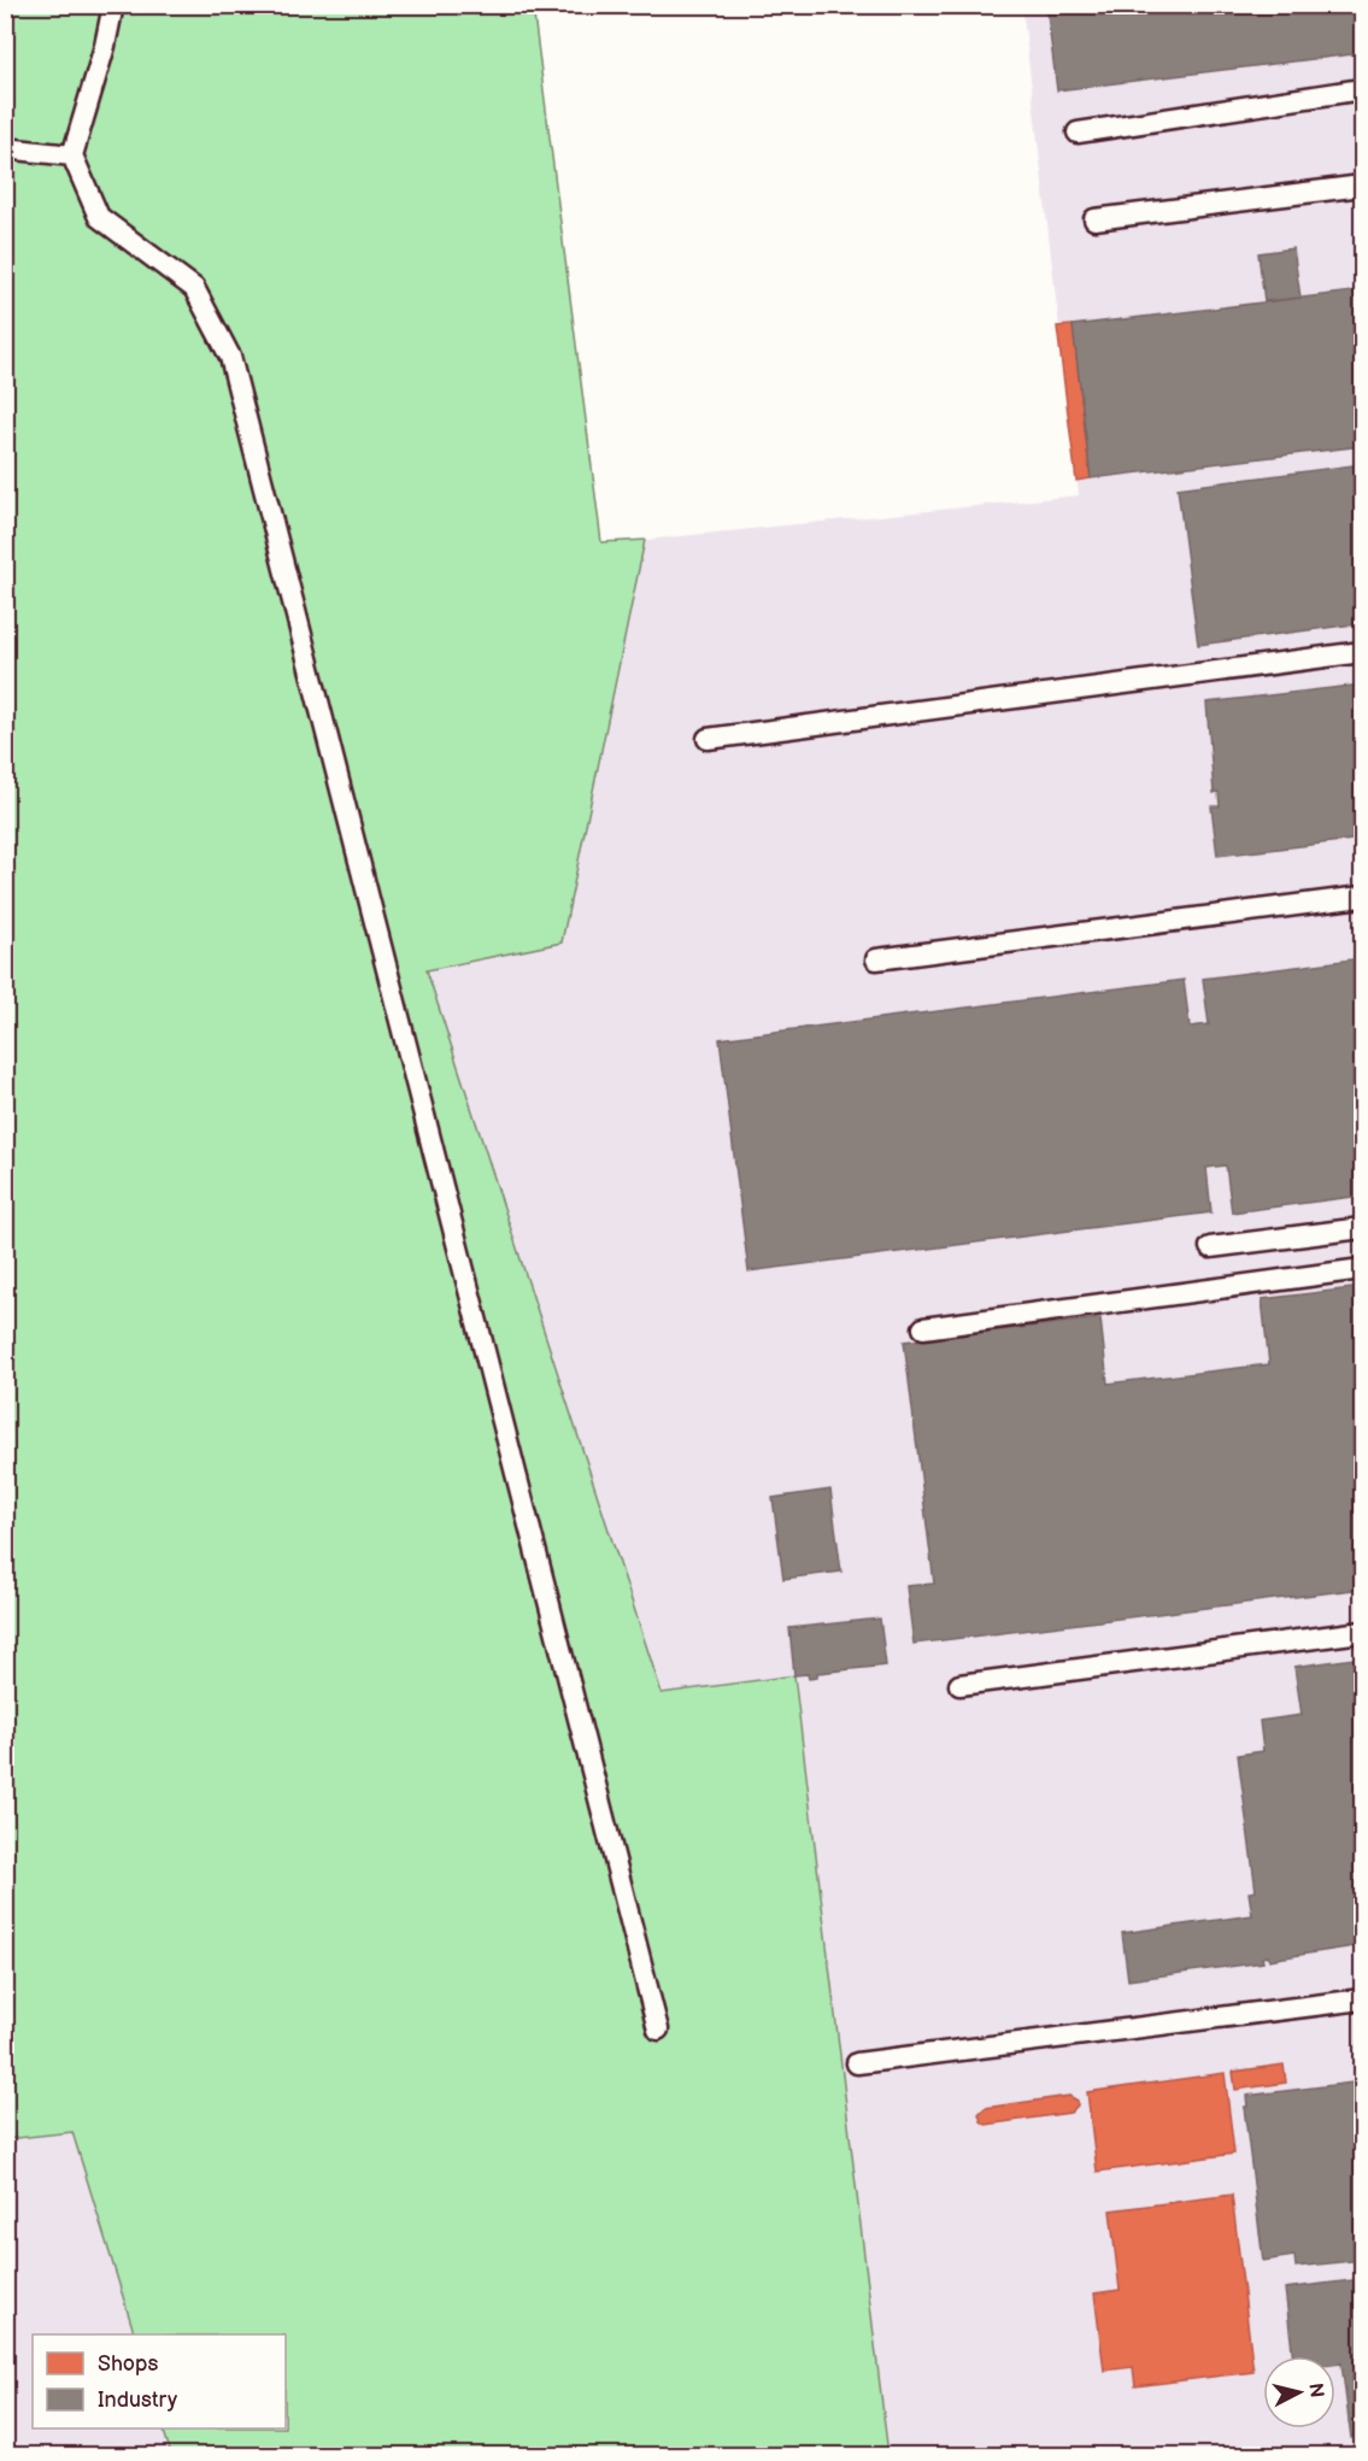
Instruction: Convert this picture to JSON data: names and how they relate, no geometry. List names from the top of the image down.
{
  "legend": ["Shops", "Industry"],
  "north": "right"
}
